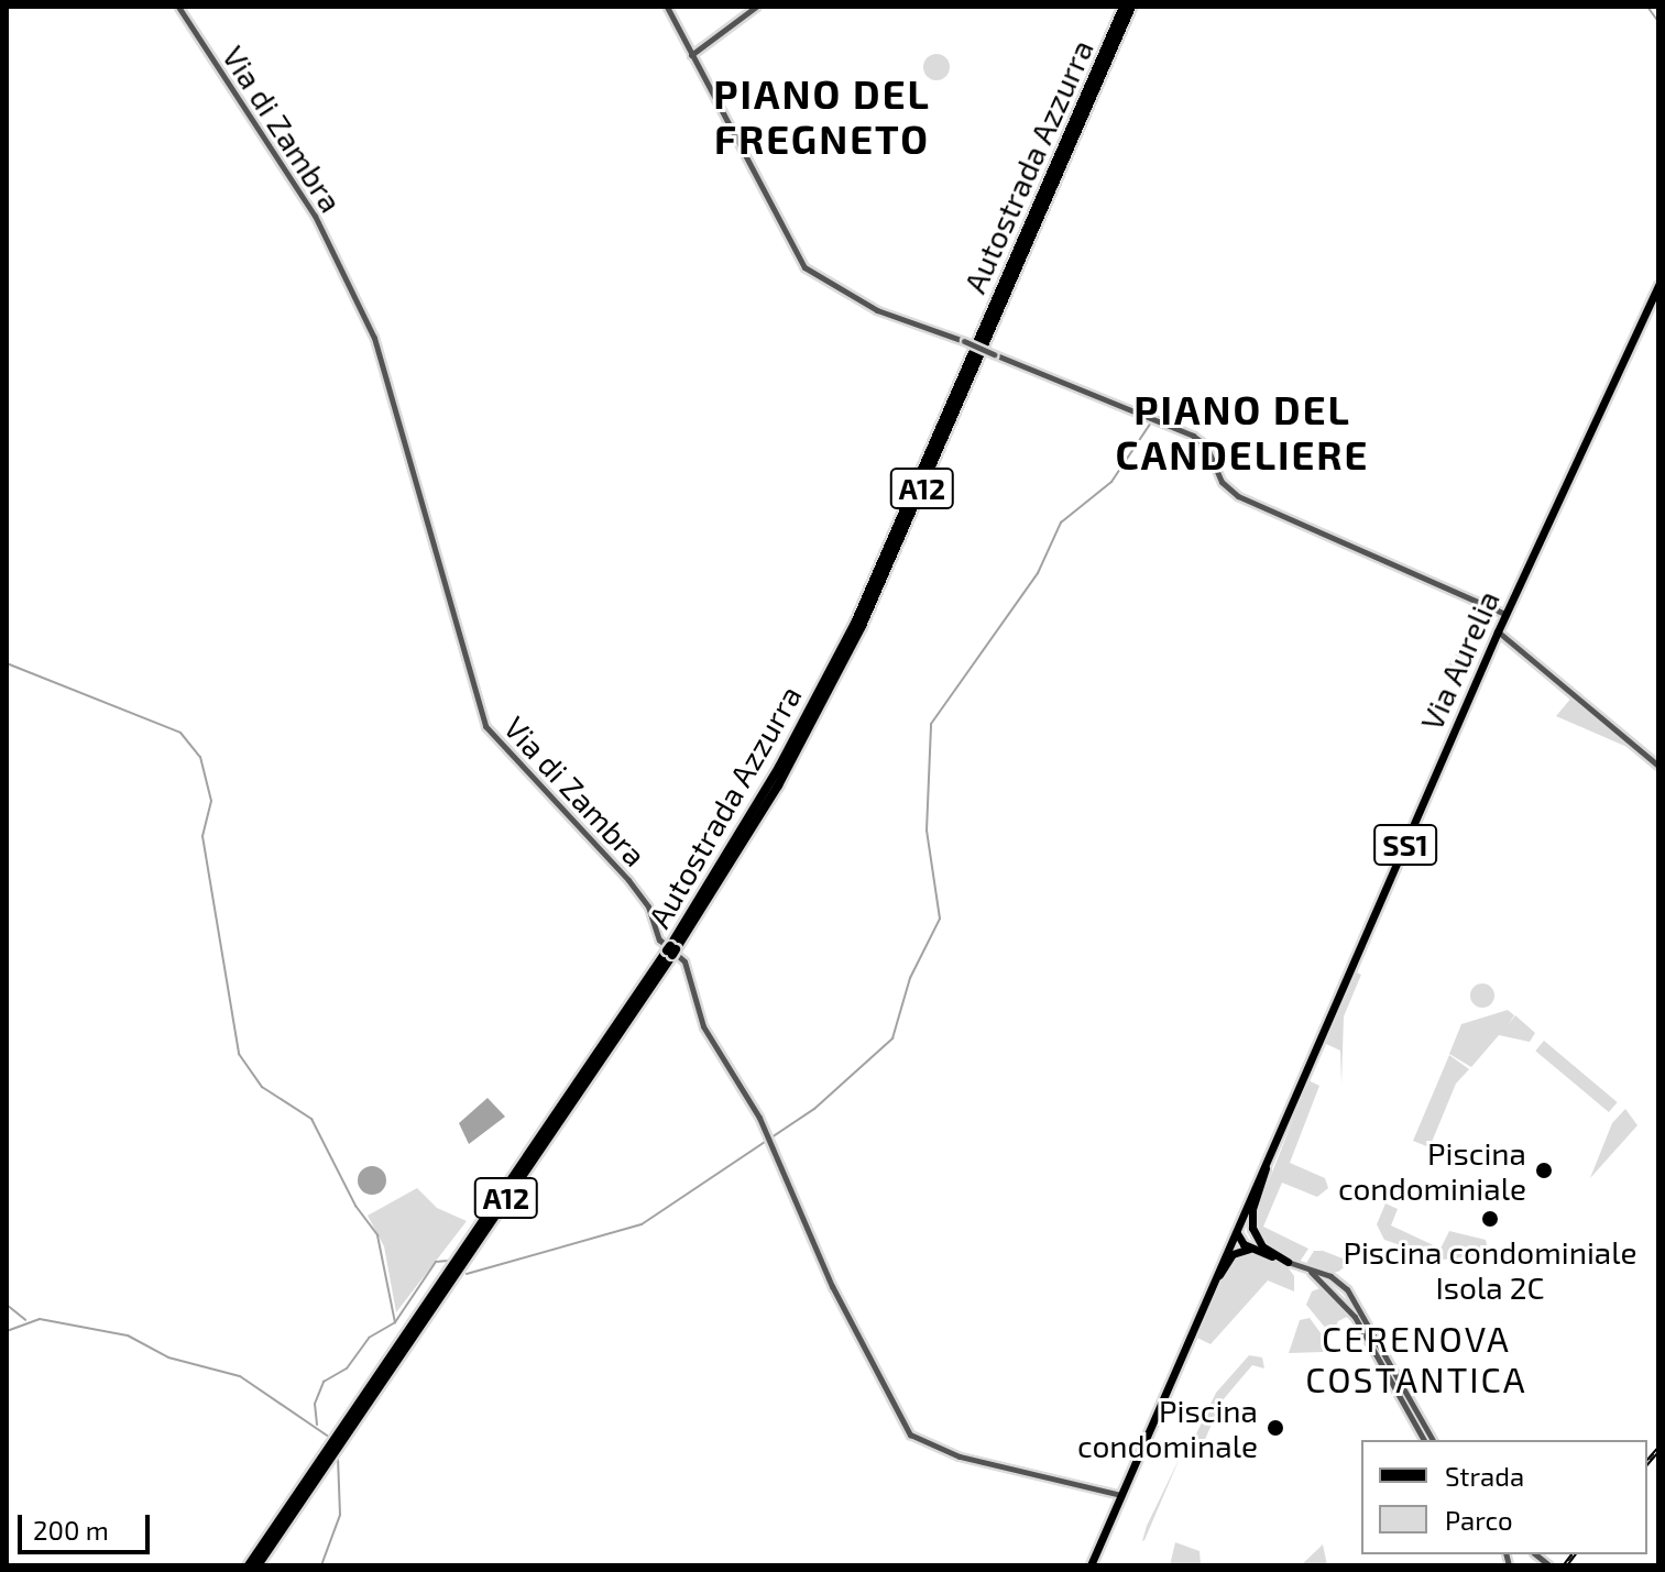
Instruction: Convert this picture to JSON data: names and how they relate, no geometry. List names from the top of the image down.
{
  "streets": {
    "highway": ["Autostrada Azzurra", "A12"],
    "main road": ["Via Aurelia", "SS1"],
    "street": ["Via di Zambra"]
  },
  "crossings": [
    ["Via di Zambra", "Via Aurelia"]
  ],
  "districts": ["PIANO DEL FREGNETO", "PIANO DEL CANDELIERE", "CERENOVA COSTANTICA"],
  "places": ["Piscina condominiale", "Piscina condominiale Isola 2C", "Piscina condominale"],
  "legend": ["Strada", "Parco"],
  "scale_bar": "200 m"
}
